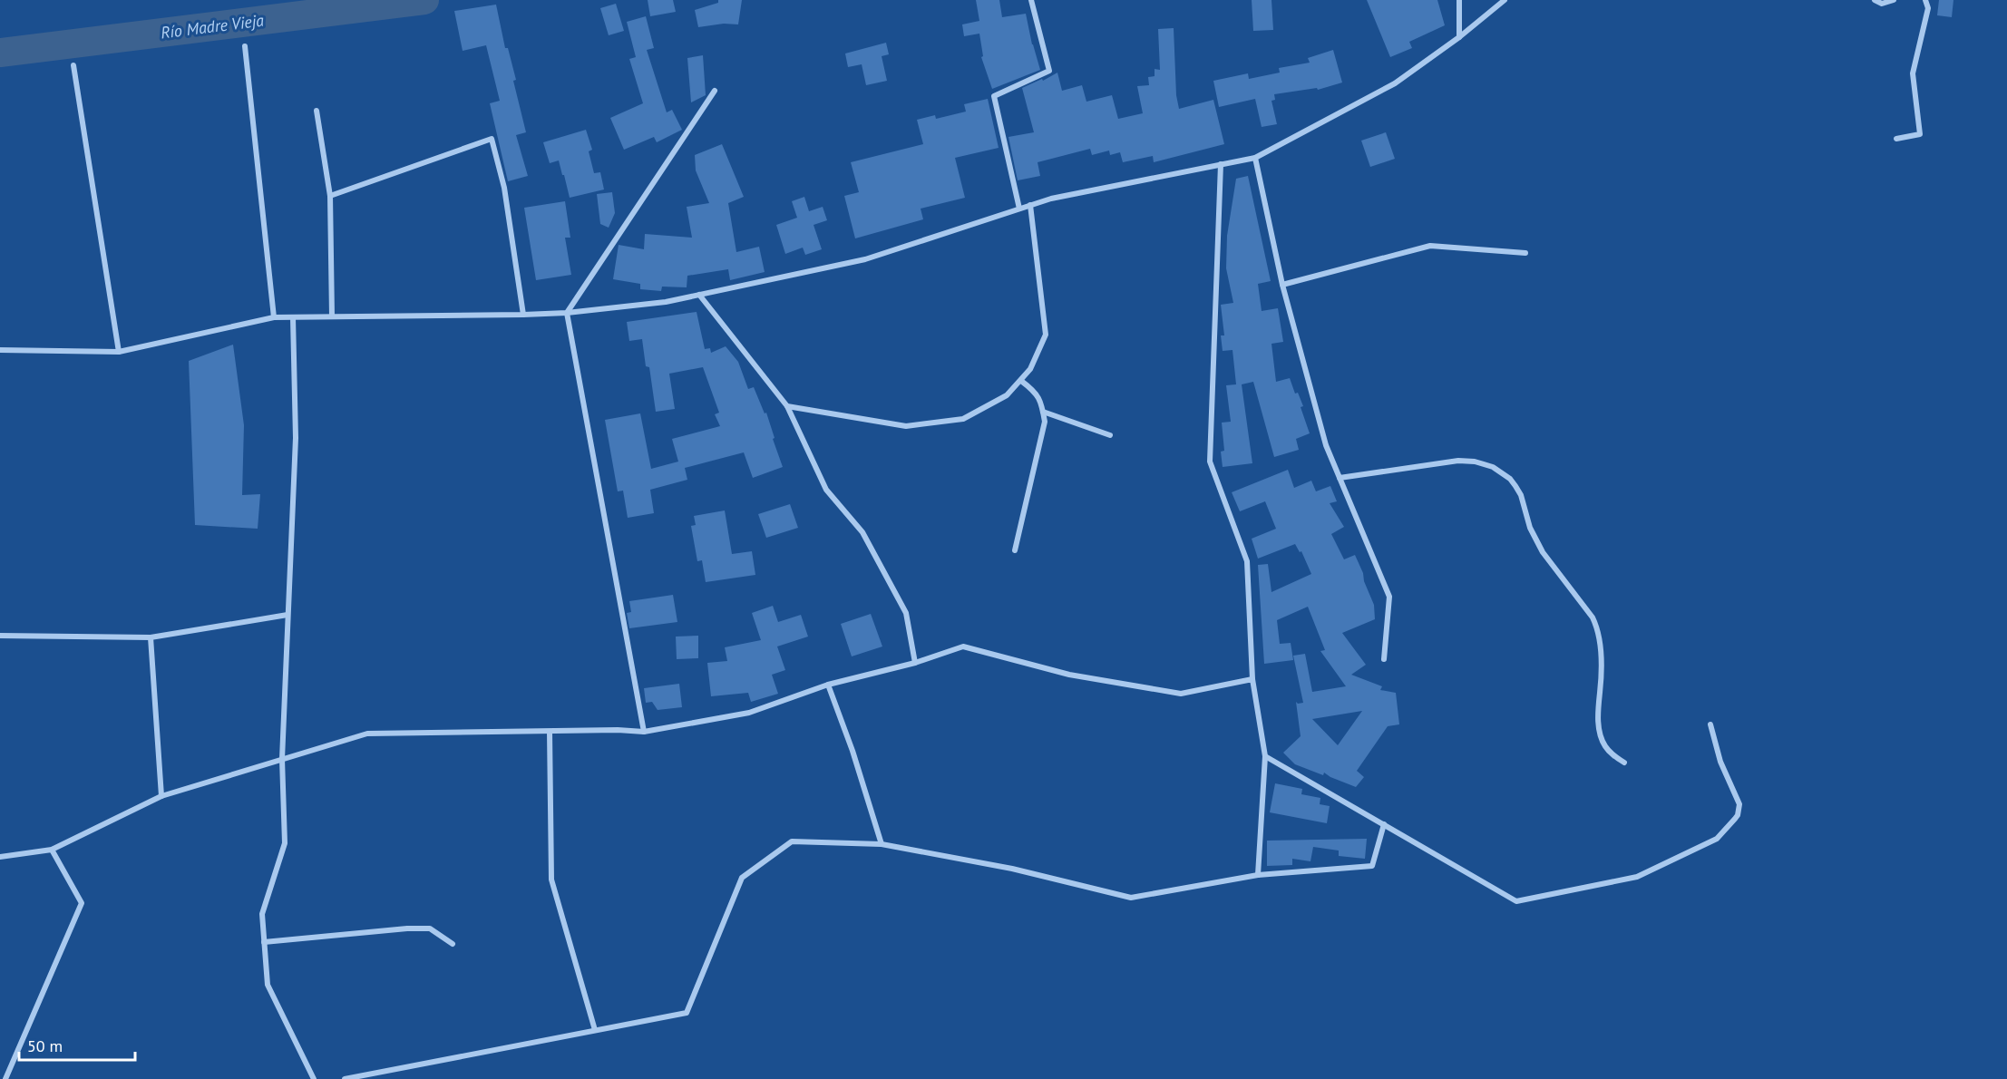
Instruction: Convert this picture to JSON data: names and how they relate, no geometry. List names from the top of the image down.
{
  "water": ["Río Madre Vieja"],
  "scale_bar": "50 m"
}
